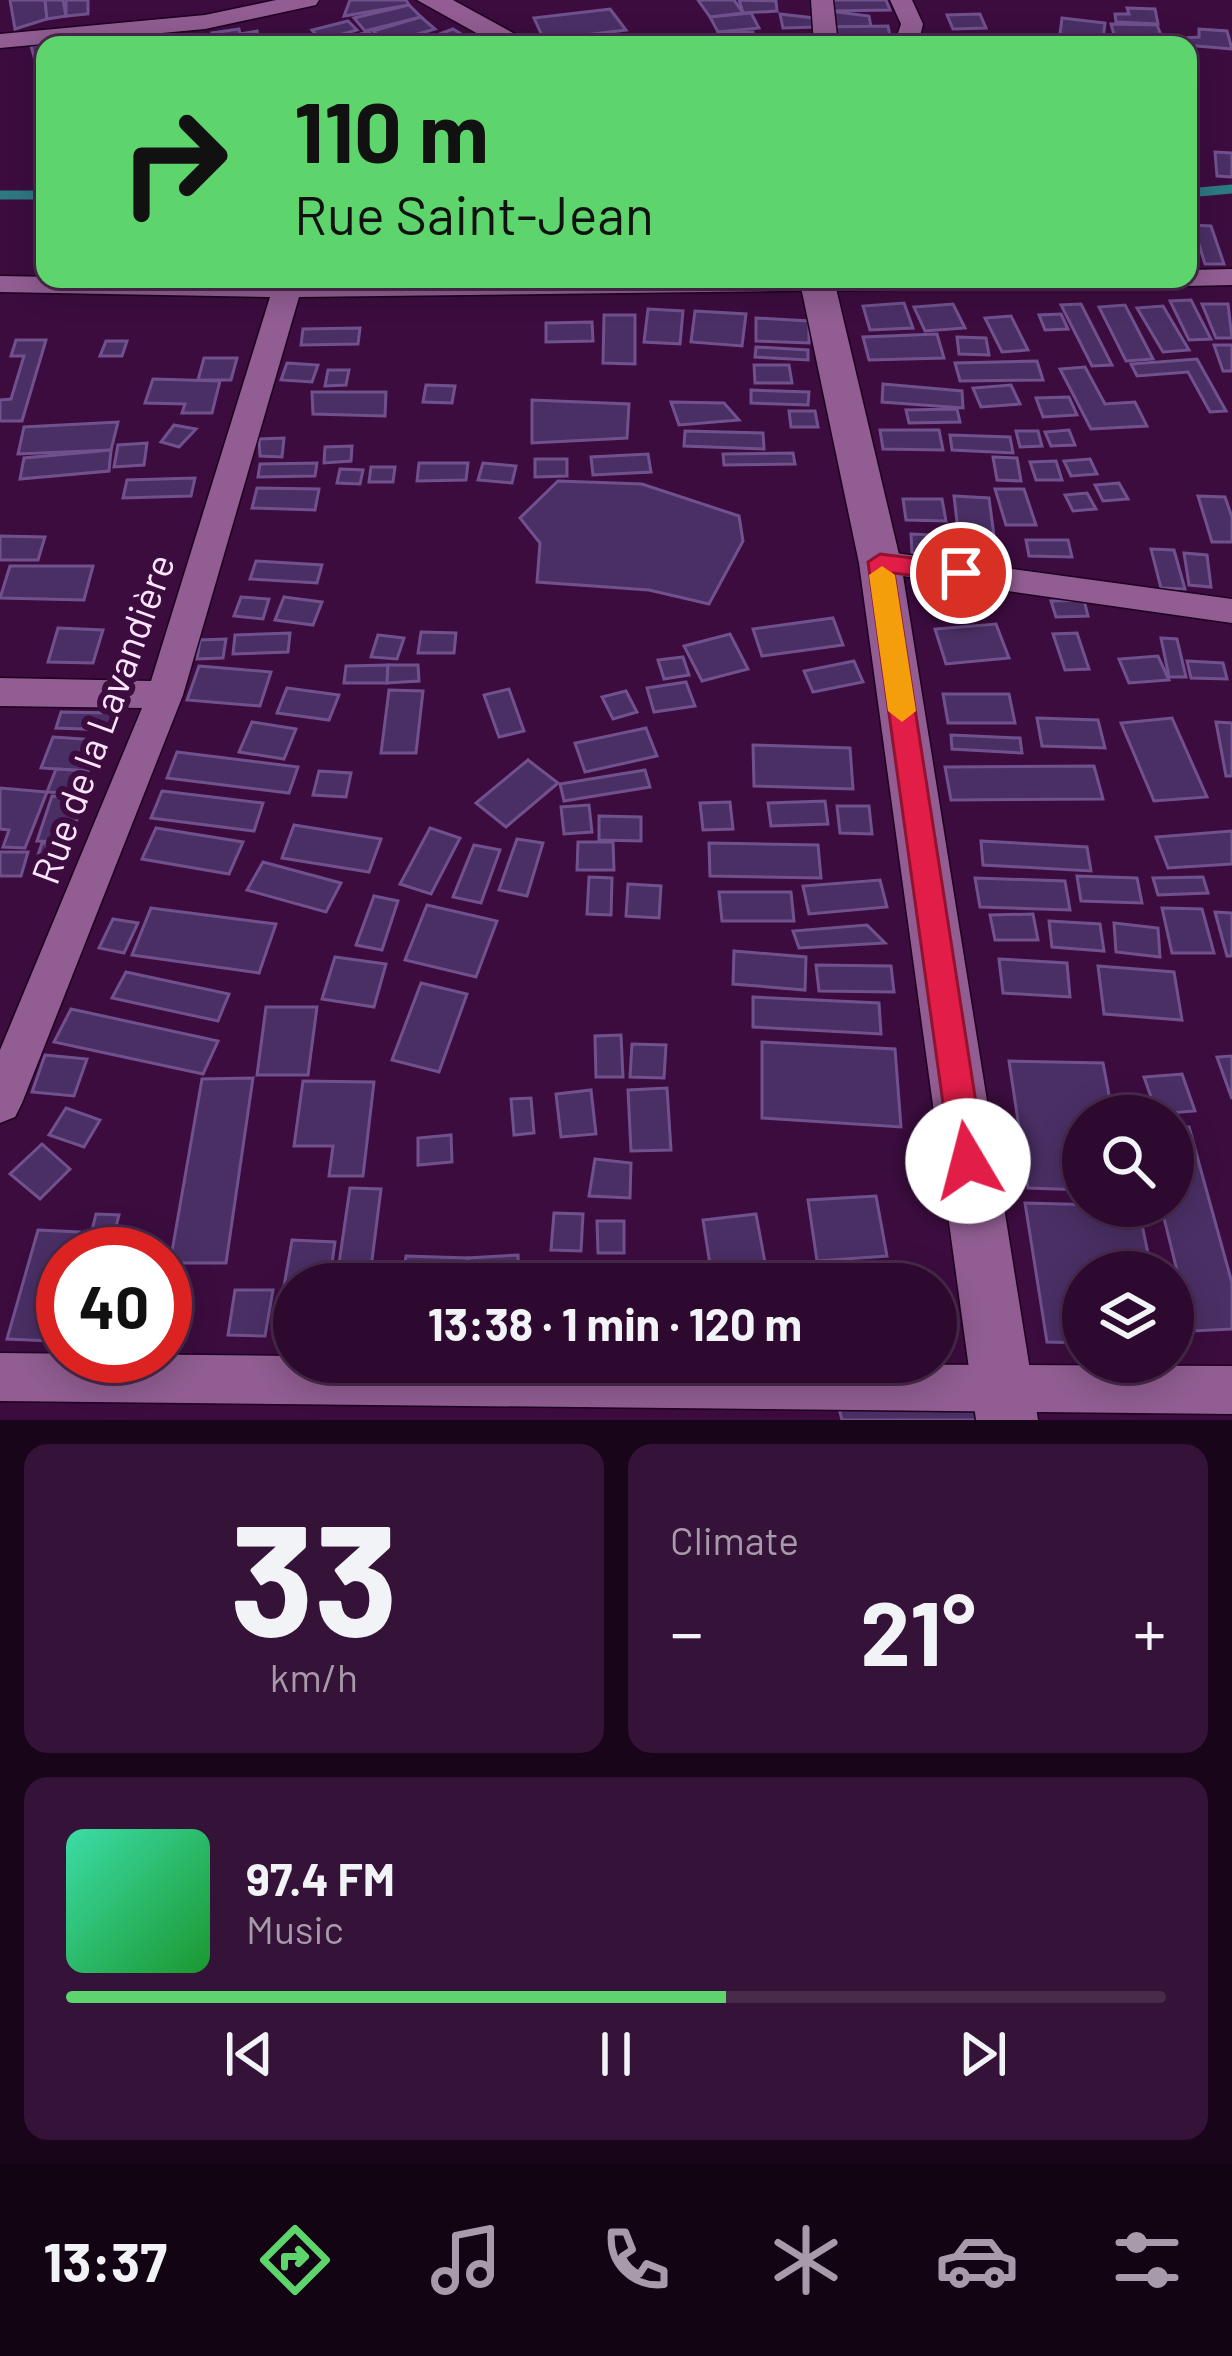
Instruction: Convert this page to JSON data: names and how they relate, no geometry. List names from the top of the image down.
{
  "streets": {
    "street": ["Rue de la Lavandière"]
  },
  "page": {
    "turn": ["110 m", "Rue Saint-Jean"],
    "limit": "40",
    "trip": "13:38 · 1 min · 120 m",
    "tile": [
      ["33", "km/h"],
      "Climate"
    ],
    "heat": ["−", "21°", "+"],
    "song": ["97.4 FM", "Music"],
    "tabs": "13:37"
  }
}
